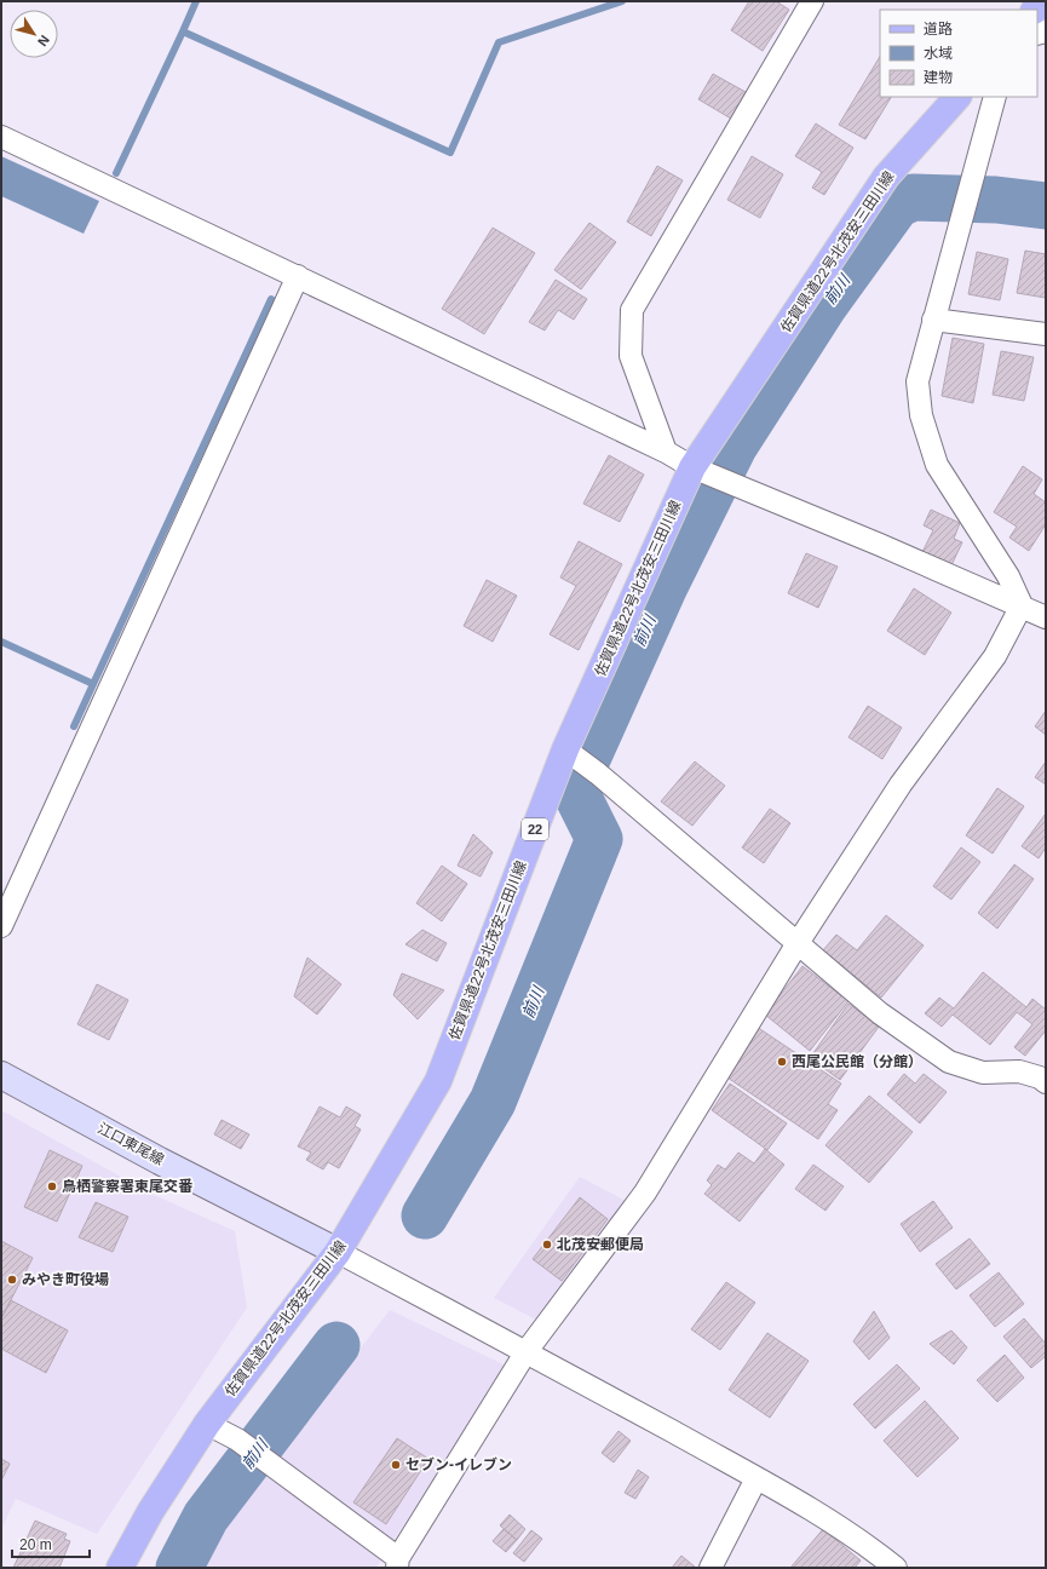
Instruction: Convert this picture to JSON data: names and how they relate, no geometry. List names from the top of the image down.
{
  "streets": {
    "main road": ["佐賀県道22号北茂安三田川線", "22", "江口東尾線"]
  },
  "crossings": [
    ["佐賀県道22号北茂安三田川線", "江口東尾線"]
  ],
  "water": ["前川"],
  "places": [
    "西尾公民館（分館）",
    "鳥栖警察署東尾交番",
    "北茂安郵便局",
    "みやき町役場",
    "セブン-イレブン"
  ],
  "legend": ["道路", "水域", "建物"],
  "scale_bar": "20 m",
  "north": "bottom right"
}
